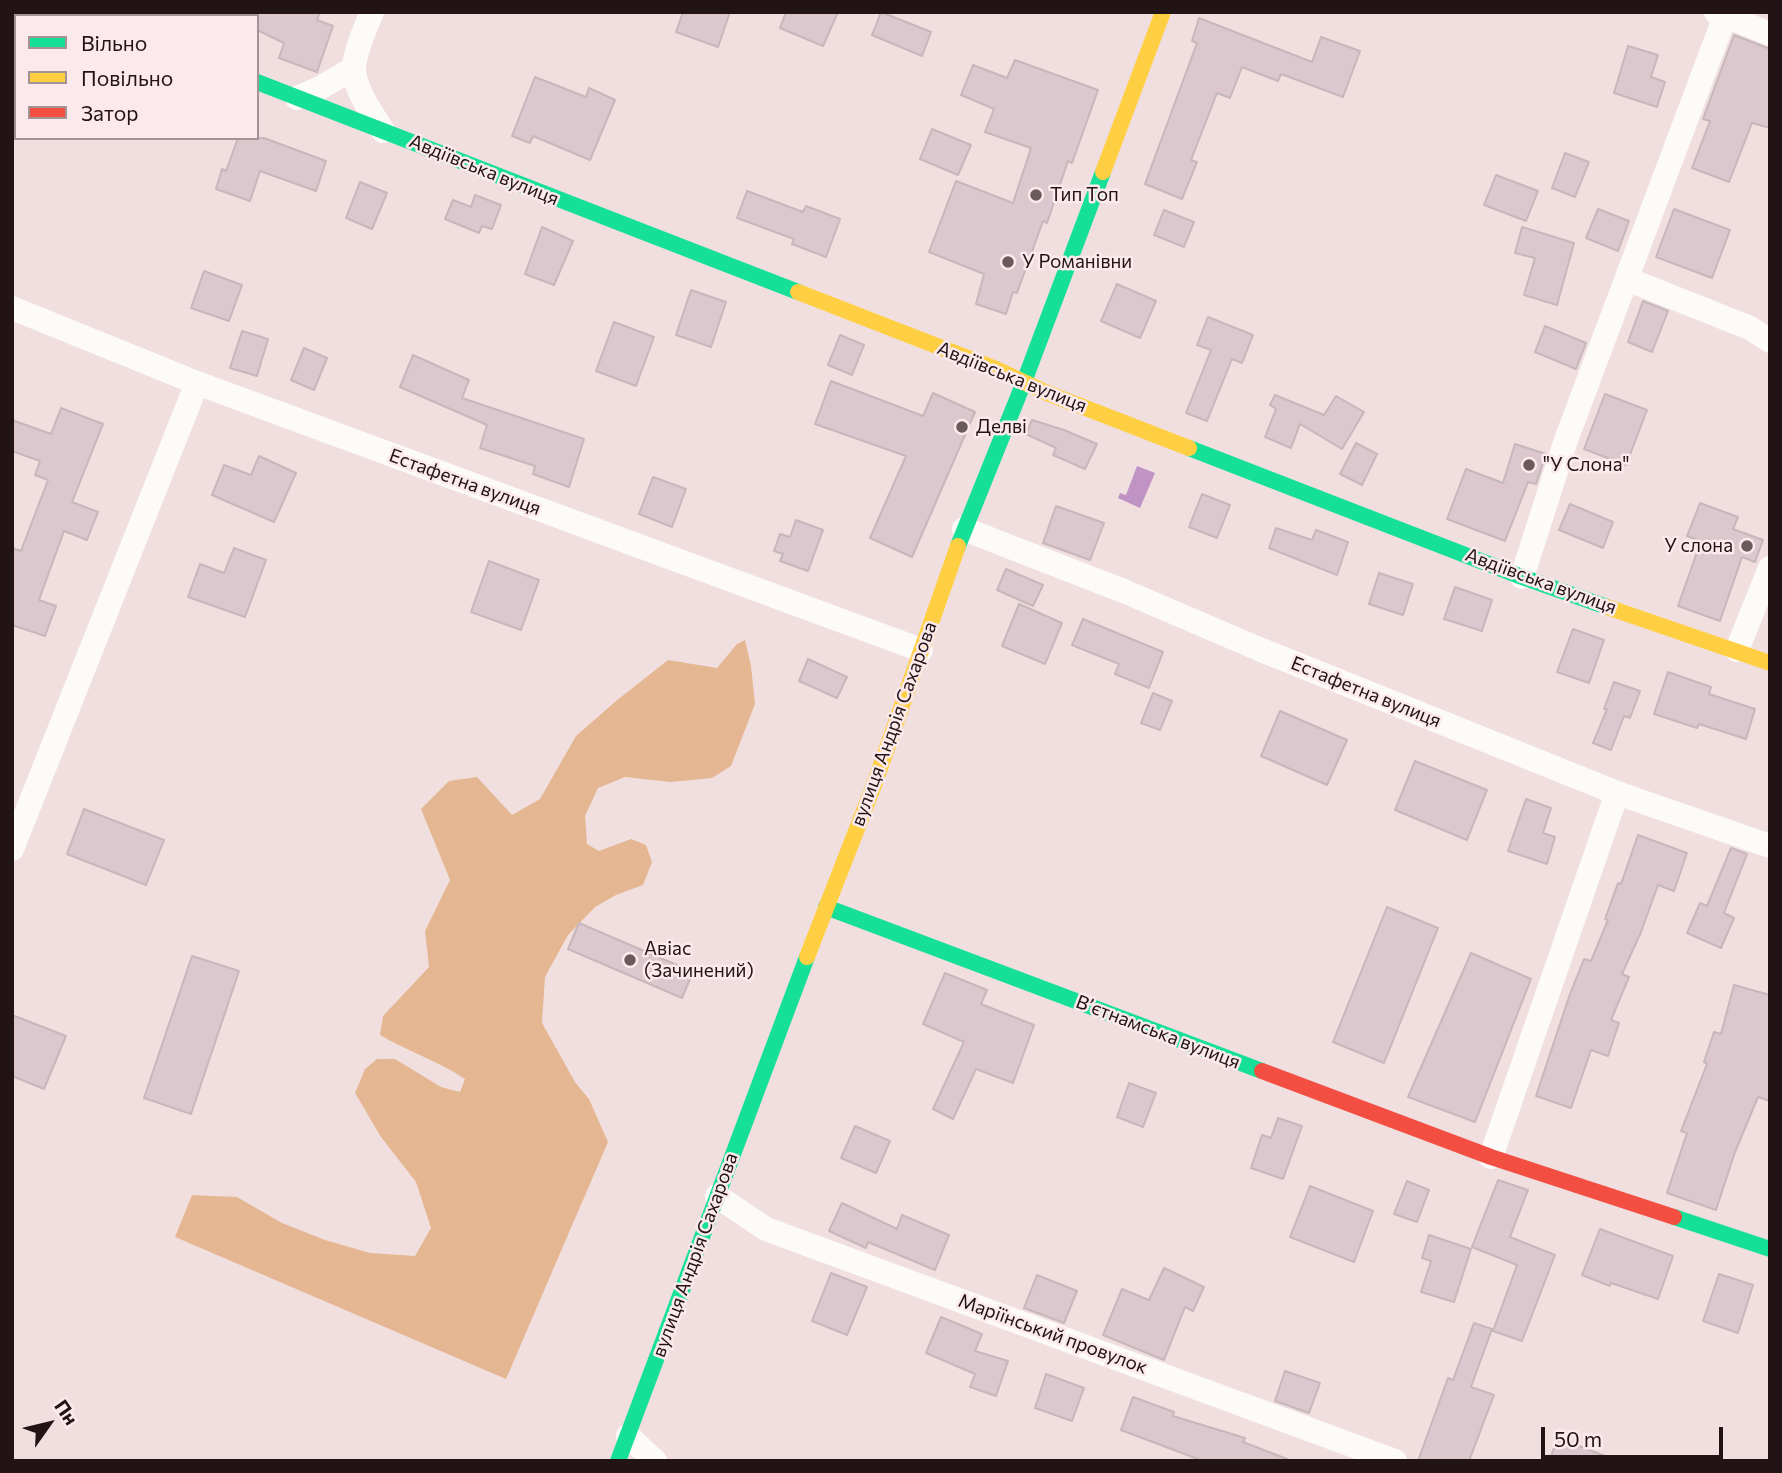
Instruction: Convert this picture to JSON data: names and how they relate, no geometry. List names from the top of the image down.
{
  "streets": {
    "street": [
      "Авдіївська вулиця",
      "Естафетна вулиця",
      "вулиця Андрія Сахарова",
      "Вʼєтнамська вулиця",
      "Маріїнський провулок"
    ]
  },
  "crossings": [
    ["Авдіївська вулиця", "вулиця Андрія Сахарова"],
    ["Естафетна вулиця", "вулиця Андрія Сахарова"],
    ["вулиця Андрія Сахарова", "Вʼєтнамська вулиця"],
    ["вулиця Андрія Сахарова", "Маріїнський провулок"]
  ],
  "places": [
    "Тип Топ",
    "У Романівни",
    "Делві",
    "\"У Слона\"",
    "У слона",
    "Авіас (Зачинений)"
  ],
  "legend": ["Вільно", "Повільно", "Затор"],
  "scale_bar": "50 m",
  "north": "top right"
}
